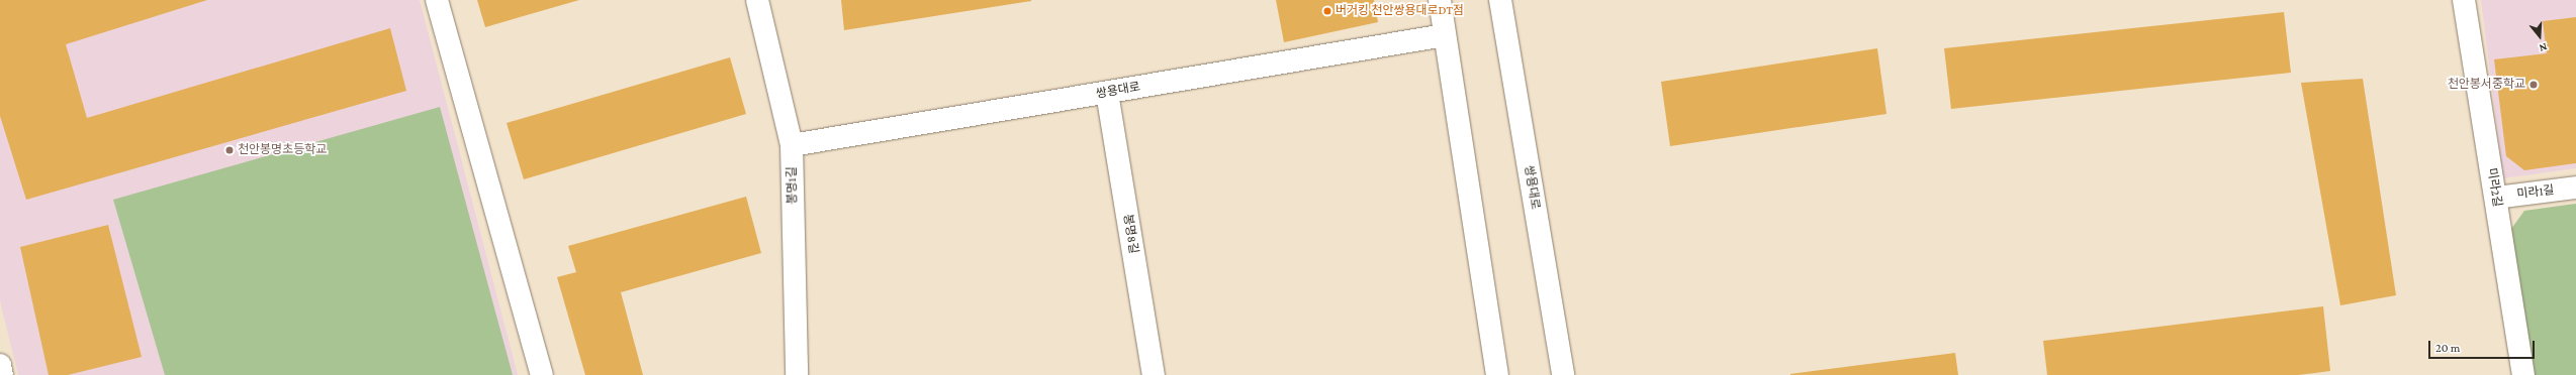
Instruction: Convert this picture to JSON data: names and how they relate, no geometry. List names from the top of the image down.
{
  "streets": {
    "street": [
      "쌍용대로",
      "봉명1길",
      "미라2길",
      "미라1길",
      "봉명8길"
    ]
  },
  "crossings": [
    ["쌍용대로", "봉명1길"],
    ["쌍용대로", "봉명8길"],
    ["미라2길", "미라1길"]
  ],
  "places": ["버거킹 천안쌍용대로DT점", "천안봉서중학교", "천안봉명초등학교"],
  "scale_bar": "20 m",
  "north": "bottom"
}
